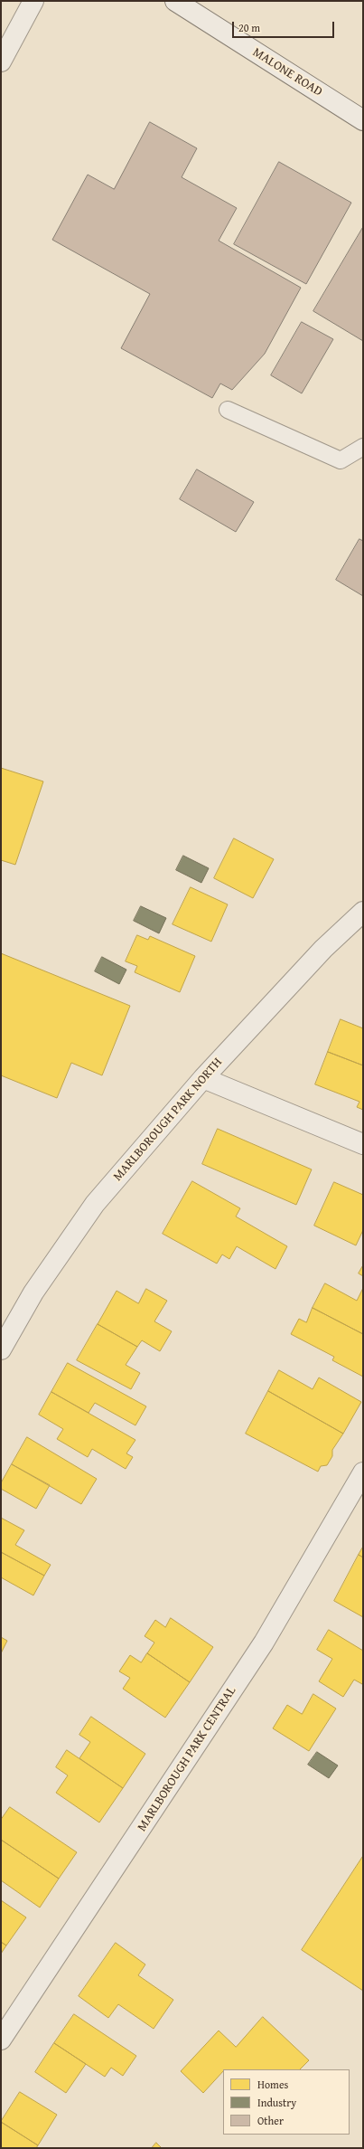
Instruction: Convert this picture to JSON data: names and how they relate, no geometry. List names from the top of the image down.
{
  "streets": {
    "street": ["MALONE ROAD", "MARLBOROUGH PARK NORTH", "MARLBOROUGH PARK CENTRAL"]
  },
  "legend": ["Homes", "Industry", "Other"],
  "scale_bar": "20 m"
}
